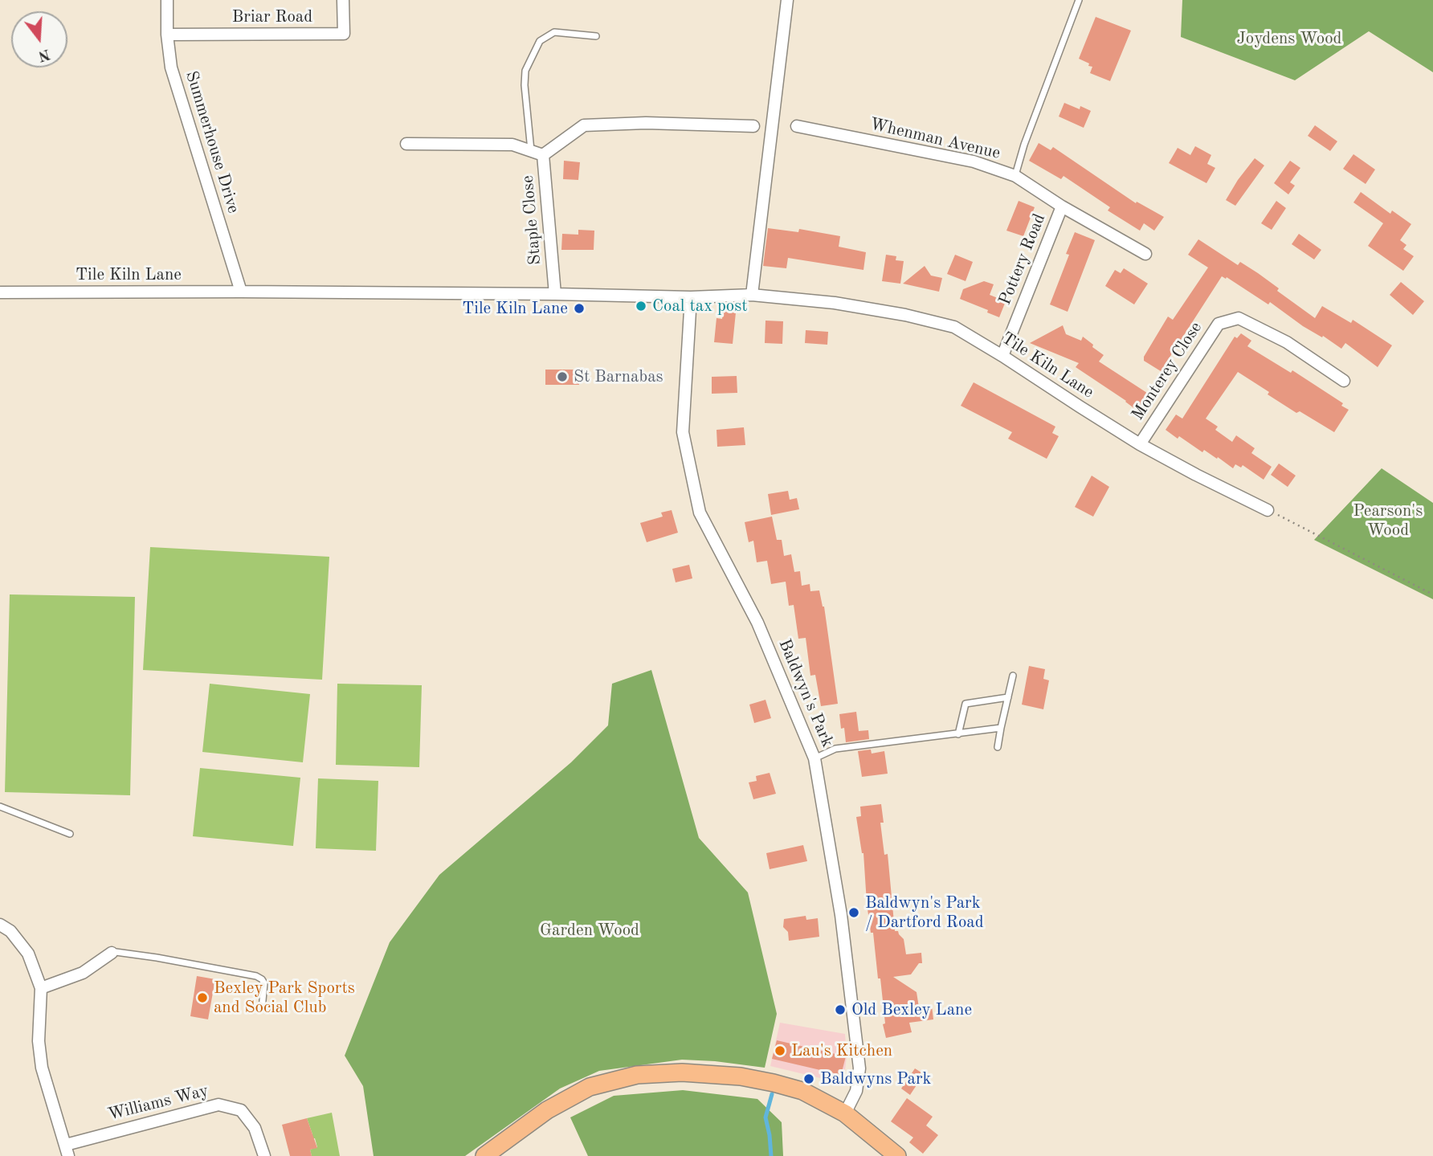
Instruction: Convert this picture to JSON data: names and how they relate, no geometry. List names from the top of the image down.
{
  "streets": {
    "street": [
      "Briar Road",
      "Whenman Avenue",
      "Summerhouse Drive",
      "Staple Close",
      "Pottery Road",
      "Tile Kiln Lane",
      "Monterey Close",
      "Baldwyn's Park",
      "Williams Way"
    ]
  },
  "crossings": [
    ["Briar Road", "Summerhouse Drive"],
    ["Whenman Avenue", "Pottery Road"],
    ["Summerhouse Drive", "Tile Kiln Lane"],
    ["Staple Close", "Tile Kiln Lane"],
    ["Pottery Road", "Tile Kiln Lane"],
    ["Tile Kiln Lane", "Monterey Close"],
    ["Tile Kiln Lane", "Baldwyn's Park"]
  ],
  "parks": ["Joydens Wood", "Pearson's Wood", "Garden Wood"],
  "places": [
    "Coal tax post",
    "Tile Kiln Lane",
    "St Barnabas",
    "Baldwyn's Park / Dartford Road",
    "Bexley Park Sports and Social Club",
    "Old Bexley Lane",
    "Lau's Kitchen",
    "Baldwyns Park"
  ],
  "north": "bottom"
}
